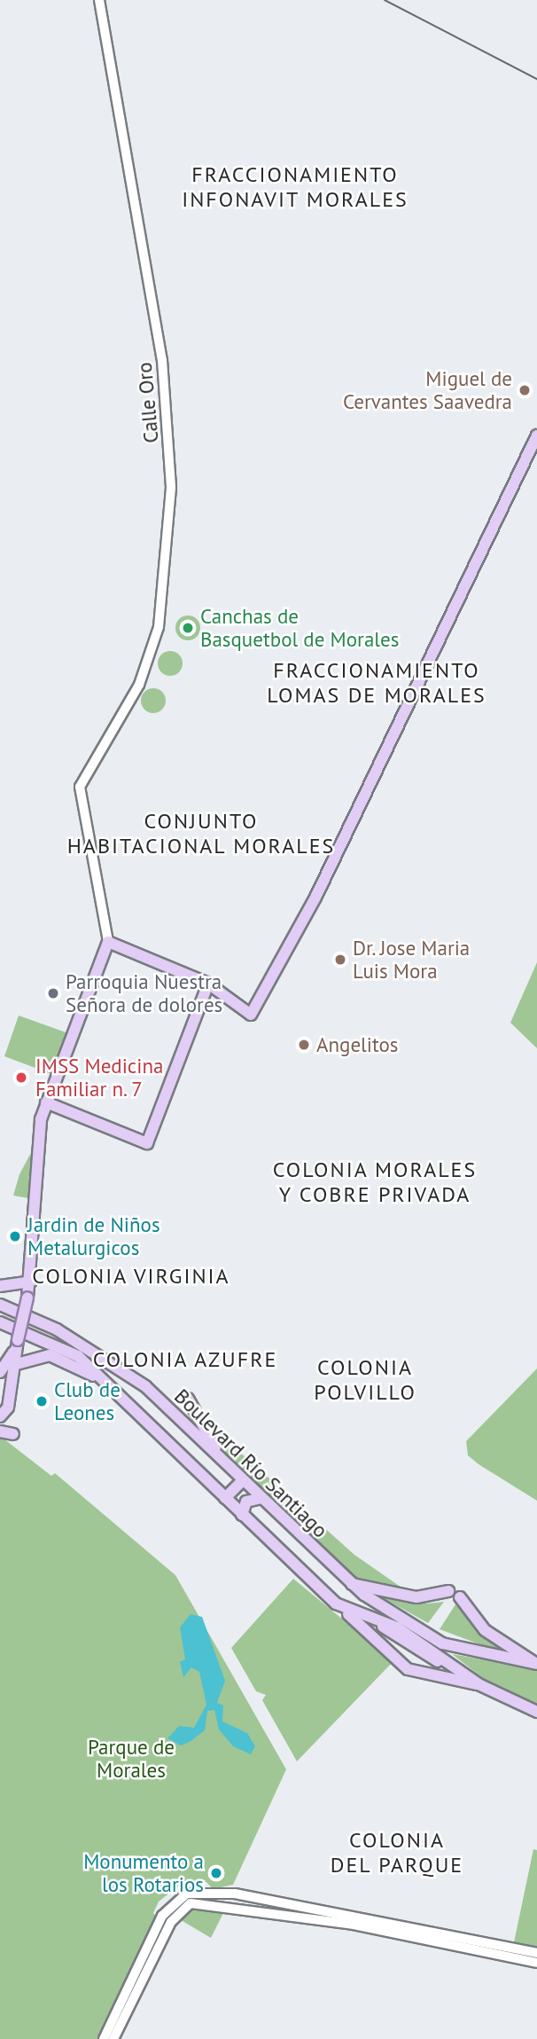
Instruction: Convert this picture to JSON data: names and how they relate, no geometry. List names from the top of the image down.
{
  "streets": {
    "main road": ["Boulevard Río Santiago"],
    "street": ["Calle Oro"]
  },
  "districts": [
    "FRACCIONAMIENTO INFONAVIT MORALES",
    "FRACCIONAMIENTO LOMAS DE MORALES",
    "CONJUNTO HABITACIONAL MORALES",
    "COLONIA MORALES Y COBRE PRIVADA",
    "COLONIA VIRGINIA",
    "COLONIA AZUFRE",
    "COLONIA POLVILLO",
    "COLONIA DEL PARQUE"
  ],
  "parks": ["Parque de Morales"],
  "places": [
    "Miguel de Cervantes Saavedra",
    "Canchas de Basquetbol de Morales",
    "Dr. Jose Maria Luis Mora",
    "Parroquia Nuestra Señora de dolores",
    "Angelitos",
    "IMSS Medicina Familiar n. 7",
    "Jardin de Niños Metalurgicos",
    "Club de Leones",
    "Monumento a los Rotarios"
  ]
}
